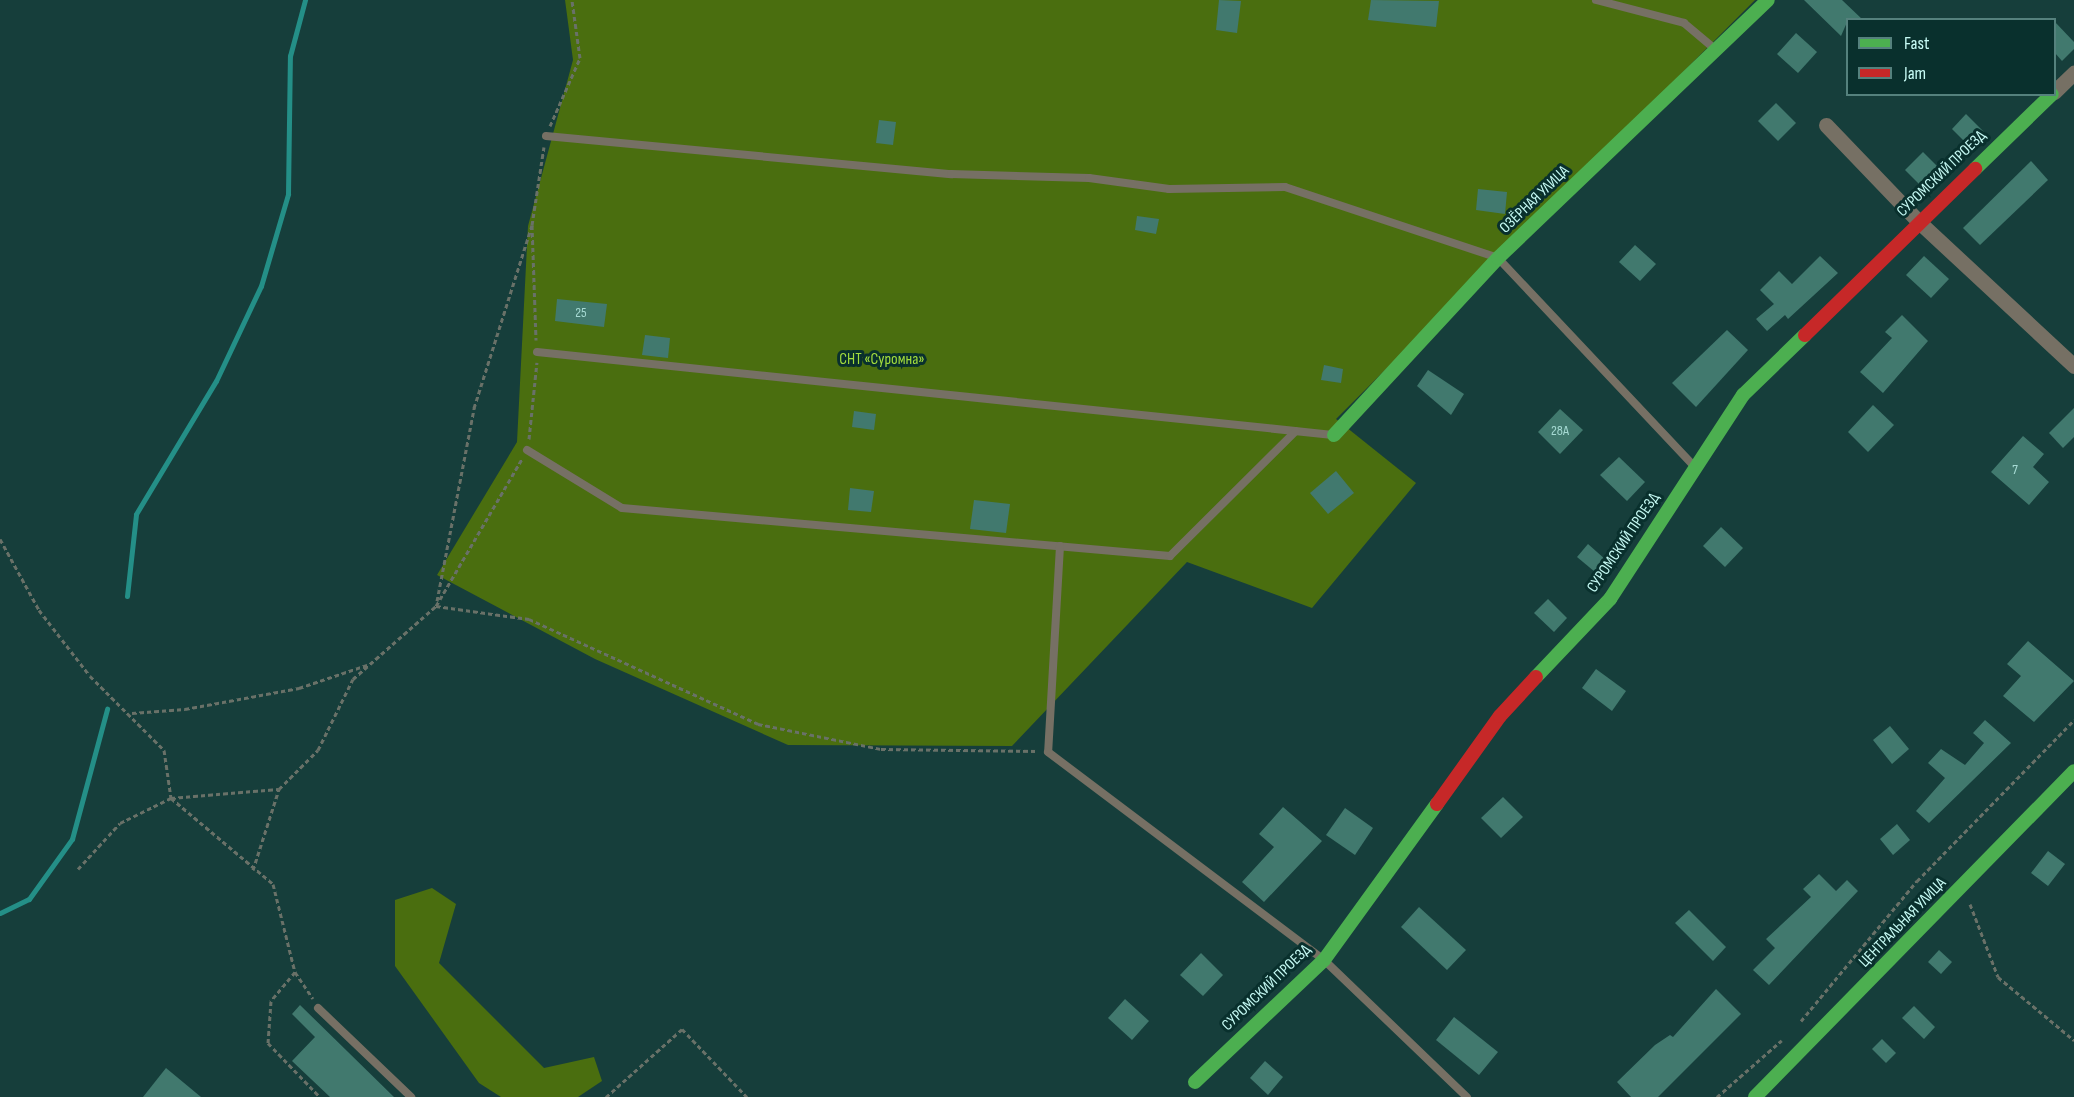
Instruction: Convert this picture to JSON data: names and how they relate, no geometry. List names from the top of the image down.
{
  "streets": {
    "street": ["СУРОМСКИЙ ПРОЕЗД", "ОЗЁРНАЯ УЛИЦА", "ЦЕНТРАЛЬНАЯ УЛИЦА"]
  },
  "parks": ["СНТ «Суромна»"],
  "house_numbers": ["25", "28А", "7"],
  "legend": ["Fast", "Jam"]
}
